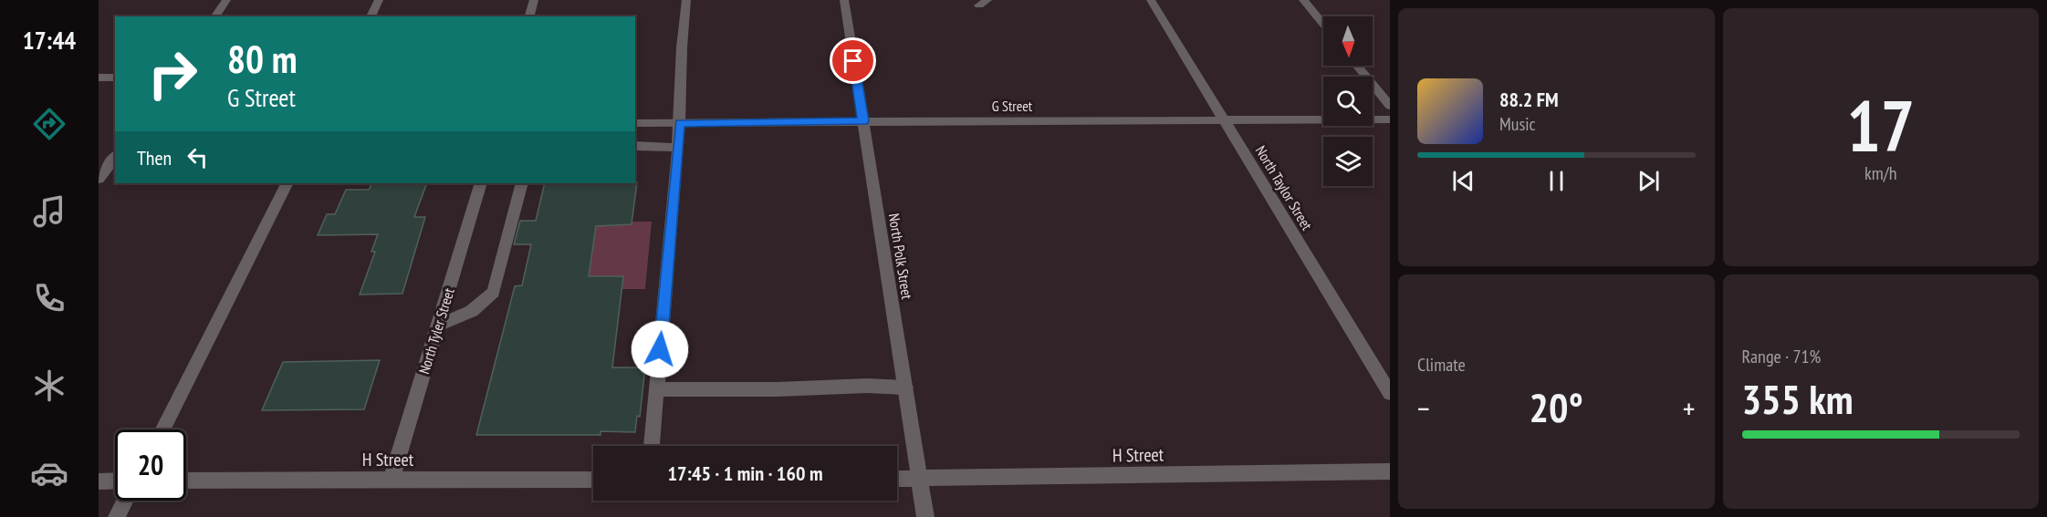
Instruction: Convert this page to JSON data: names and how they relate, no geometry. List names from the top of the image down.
{
  "streets": {
    "street": [
      "G Street",
      "North Taylor Street",
      "North Polk Street",
      "North Tyler Street",
      "H Street"
    ]
  },
  "crossings": [
    ["G Street", "North Taylor Street"],
    ["G Street", "North Polk Street"],
    ["North Polk Street", "H Street"],
    ["North Tyler Street", "H Street"]
  ],
  "north": "bottom",
  "page": {
    "tabs": "17:44",
    "tile": [
      ["17", "km/h"],
      "Climate",
      ["Range · 71%", "355 km"]
    ],
    "turn": ["80 m", "G Street"],
    "song": ["88.2 FM", "Music"],
    "then": "Then",
    "heat": ["−", "20°", "+"],
    "limit": "20",
    "trip": "17:45 · 1 min · 160 m"
  }
}
